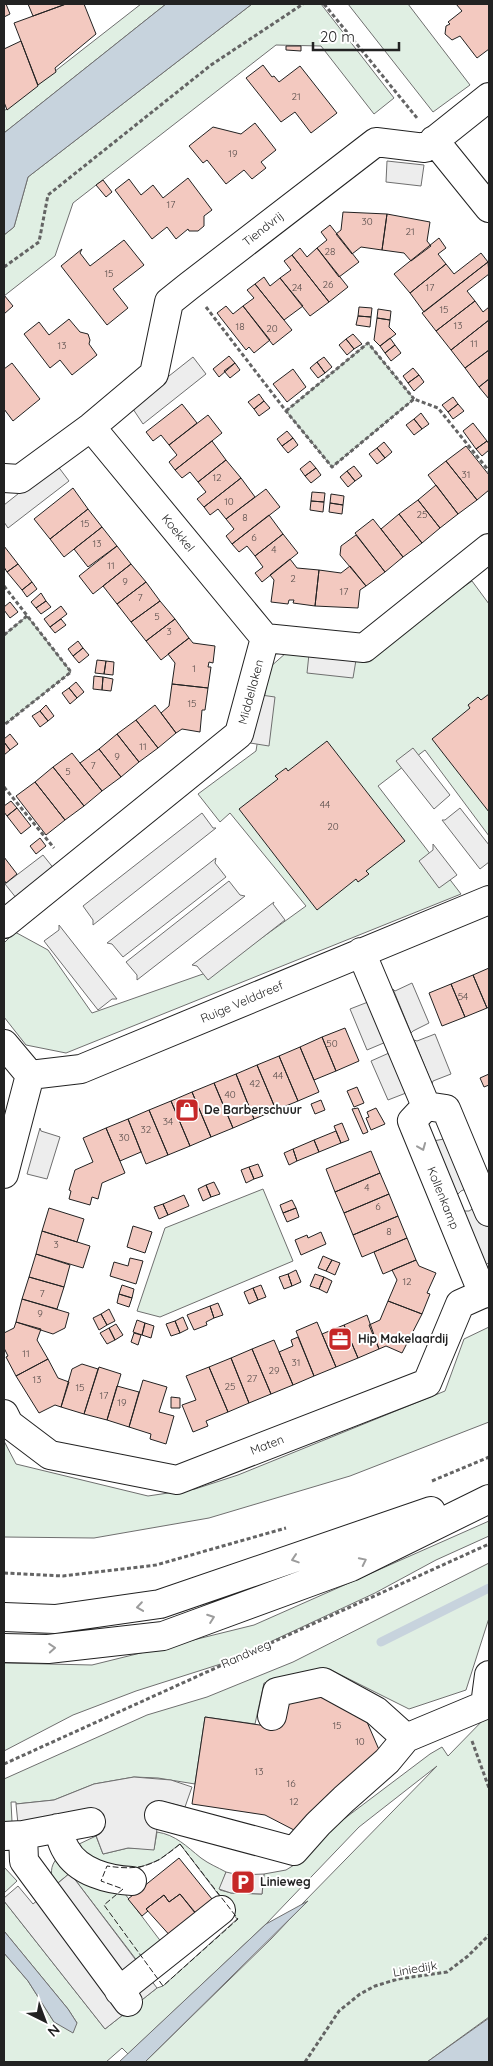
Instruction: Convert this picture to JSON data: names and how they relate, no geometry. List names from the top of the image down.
{
  "streets": {
    "street": [
      "Tiendvrij",
      "Koekkel",
      "Middellaken",
      "Ruige Velddreef",
      "Kollenkamp",
      "Maten"
    ],
    "path": ["Randweg", "Liniedijk"]
  },
  "crossings": [
    ["Tiendvrij", "Koekkel"],
    ["Koekkel", "Middellaken"],
    ["Kollenkamp", "Maten"]
  ],
  "places": {
    "shop": ["De Barberschuur"],
    "office": ["Hip Makelaardij"],
    "parking": ["Linieweg"]
  },
  "house_numbers": [
    "21",
    "19",
    "17",
    "30",
    "21",
    "28",
    "15",
    "26",
    "24",
    "17",
    "15",
    "13",
    "18",
    "20",
    "11",
    "13",
    "31",
    "12",
    "10",
    "25",
    "8",
    "15",
    "6",
    "13",
    "4",
    "11",
    "2",
    "9",
    "17",
    "7",
    "5",
    "3",
    "1",
    "15",
    "11",
    "9",
    "7",
    "5",
    "44",
    "20",
    "54",
    "50",
    "44",
    "42",
    "40",
    "34",
    "32",
    "30",
    "4",
    "6",
    "8",
    "3",
    "12",
    "7",
    "9",
    "11",
    "31",
    "29",
    "27",
    "13",
    "25",
    "15",
    "17",
    "19",
    "15",
    "10",
    "13",
    "16",
    "12"
  ],
  "scale_bar": "20 m",
  "north": "bottom right"
}
